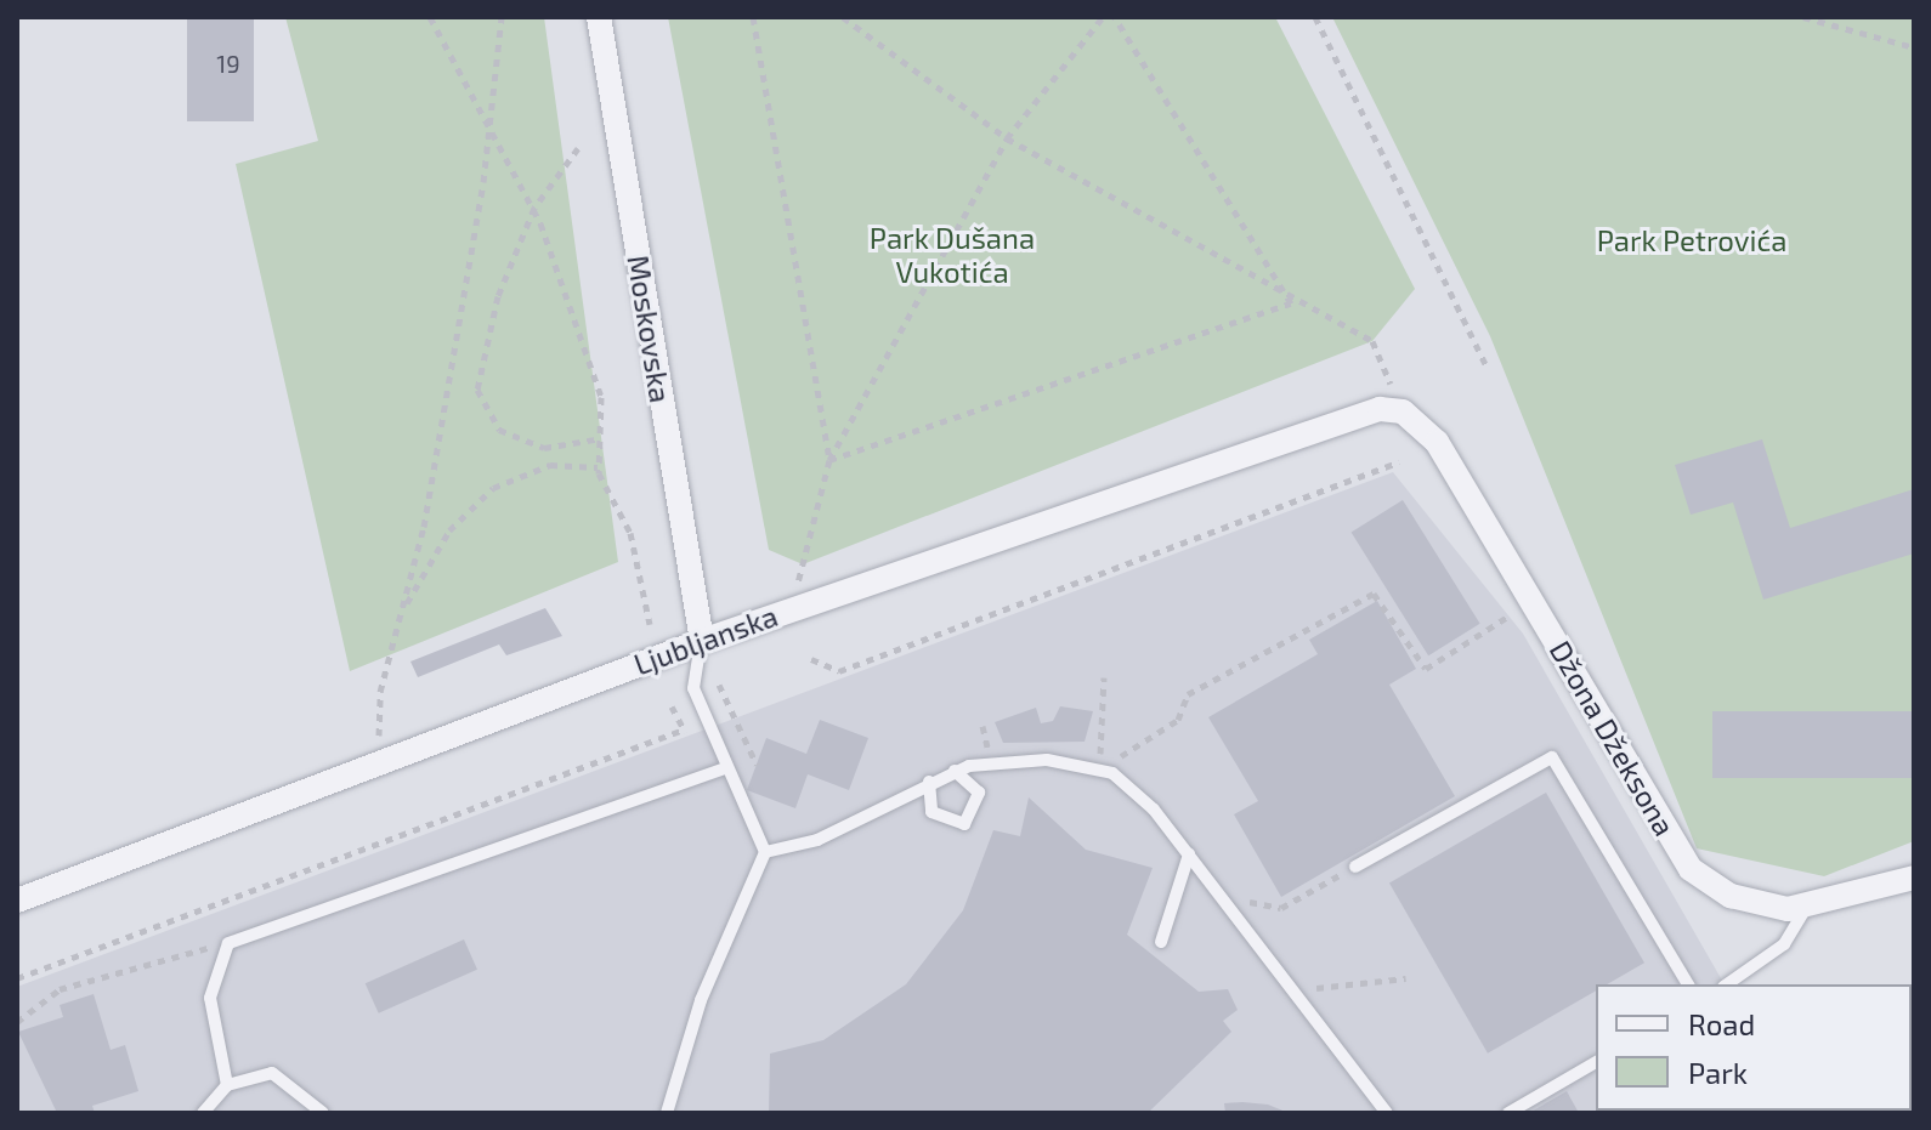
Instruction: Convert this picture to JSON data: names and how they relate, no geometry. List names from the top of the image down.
{
  "streets": {
    "street": ["Moskovska", "Ljubljanska", "Džona Džeksona"]
  },
  "crossings": [
    ["Moskovska", "Ljubljanska"],
    ["Ljubljanska", "Džona Džeksona"]
  ],
  "parks": ["Park Dušana Vukotića", "Park Petrovića"],
  "house_numbers": ["19"],
  "legend": ["Road", "Park"]
}
